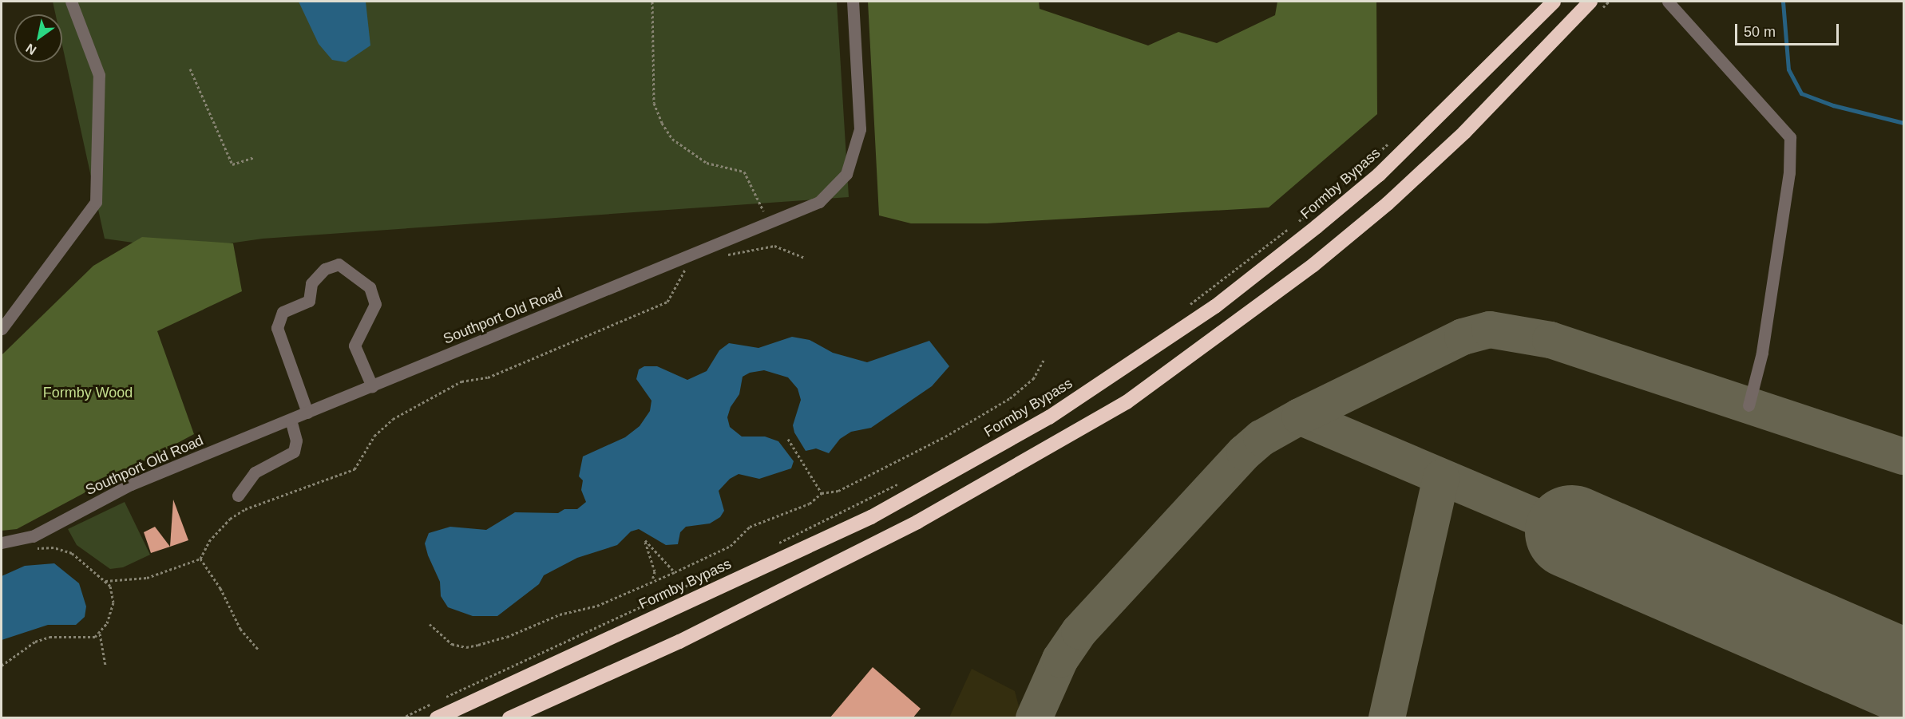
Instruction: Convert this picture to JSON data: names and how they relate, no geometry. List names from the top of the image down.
{
  "streets": {
    "highway": ["Formby Bypass"],
    "street": ["Southport Old Road"]
  },
  "parks": ["Formby Wood"],
  "scale_bar": "50 m",
  "north": "bottom left"
}
